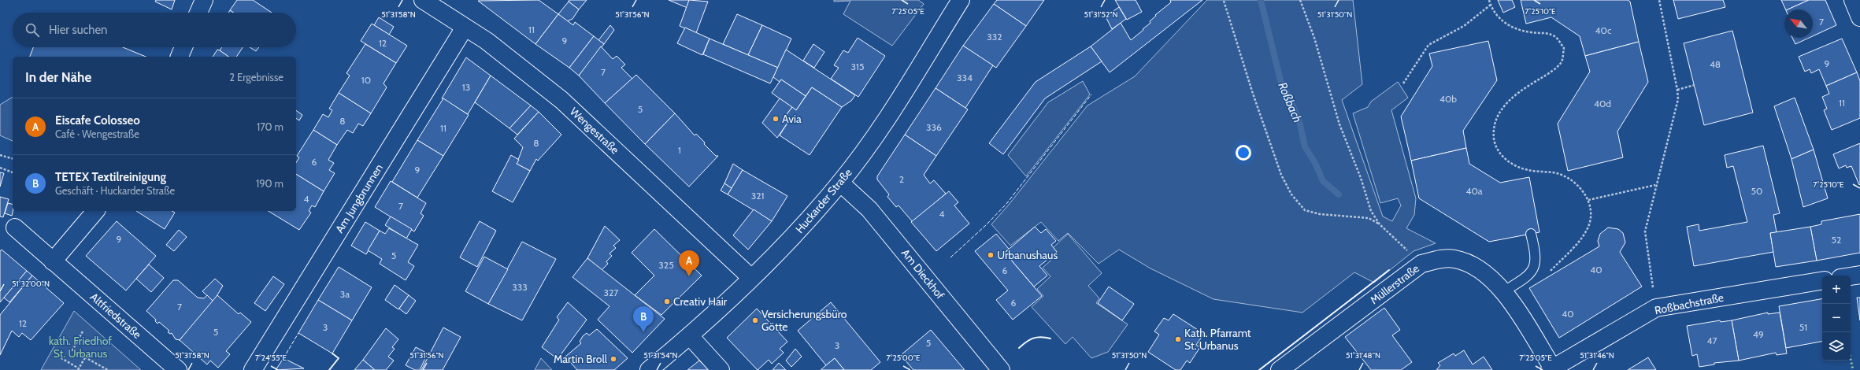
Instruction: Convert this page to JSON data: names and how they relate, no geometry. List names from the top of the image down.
{
  "streets": {
    "street": [
      "Wengestraße",
      "Am Jungbrunnen",
      "Huckarder Straße",
      "Am Dieckhof",
      "Müllerstraße",
      "Roßbachstraße",
      "Altfriedstraße"
    ]
  },
  "crossings": [
    ["Wengestraße", "Am Jungbrunnen"],
    ["Wengestraße", "Huckarder Straße"],
    ["Huckarder Straße", "Am Dieckhof"],
    ["Müllerstraße", "Roßbachstraße"]
  ],
  "water": ["Roßbach"],
  "parks": ["kath. Friedhof St. Urbanus"],
  "places": [
    "Avia",
    "Urbanushaus",
    "Creativ Hair",
    "Versicherungsbüro Götte",
    "Kath. Pfarramt St. Urbanus",
    "Martin Broll"
  ],
  "house_numbers": [
    "7",
    "11",
    "40c",
    "332",
    "9",
    "12",
    "9",
    "48",
    "315",
    "7",
    "334",
    "10",
    "13",
    "40b",
    "11",
    "40d",
    "5",
    "8",
    "336",
    "11",
    "8",
    "1",
    "6",
    "9",
    "2",
    "40a",
    "50",
    "321",
    "4",
    "7",
    "4",
    "9",
    "52",
    "5",
    "325",
    "40",
    "6",
    "333",
    "327",
    "3a",
    "6",
    "7",
    "40",
    "12",
    "3",
    "51",
    "5",
    "49",
    "47",
    "5",
    "3"
  ],
  "north": "top left",
  "page": {
    "search": "Hier suchen",
    "heading": ["In der Nähe", "2 Ergebnisse"],
    "list": [
      {
        "mark": "A",
        "name": "Eiscafe Colosseo",
        "note": "Café · Wengestraße",
        "value": "170 m"
      },
      {
        "mark": "B",
        "name": "TETEX Textilreinigung",
        "note": "Geschäft · Huckarder Straße",
        "value": "190 m"
      }
    ],
    "pins": ["A", "B"],
    "map_buttons": ["+", "−"]
  },
  "coordinates": [
    "7°25'05\"E",
    "7°25'10\"E",
    "51°31'58\"N",
    "51°31'56\"N",
    "51°31'52\"N",
    "51°31'50\"N",
    "51°32'00\"N",
    "51°31'54\"N",
    "51°31'48\"N",
    "51°31'46\"N",
    "7°24'55\"E",
    "7°25'00\"E"
  ]
}
